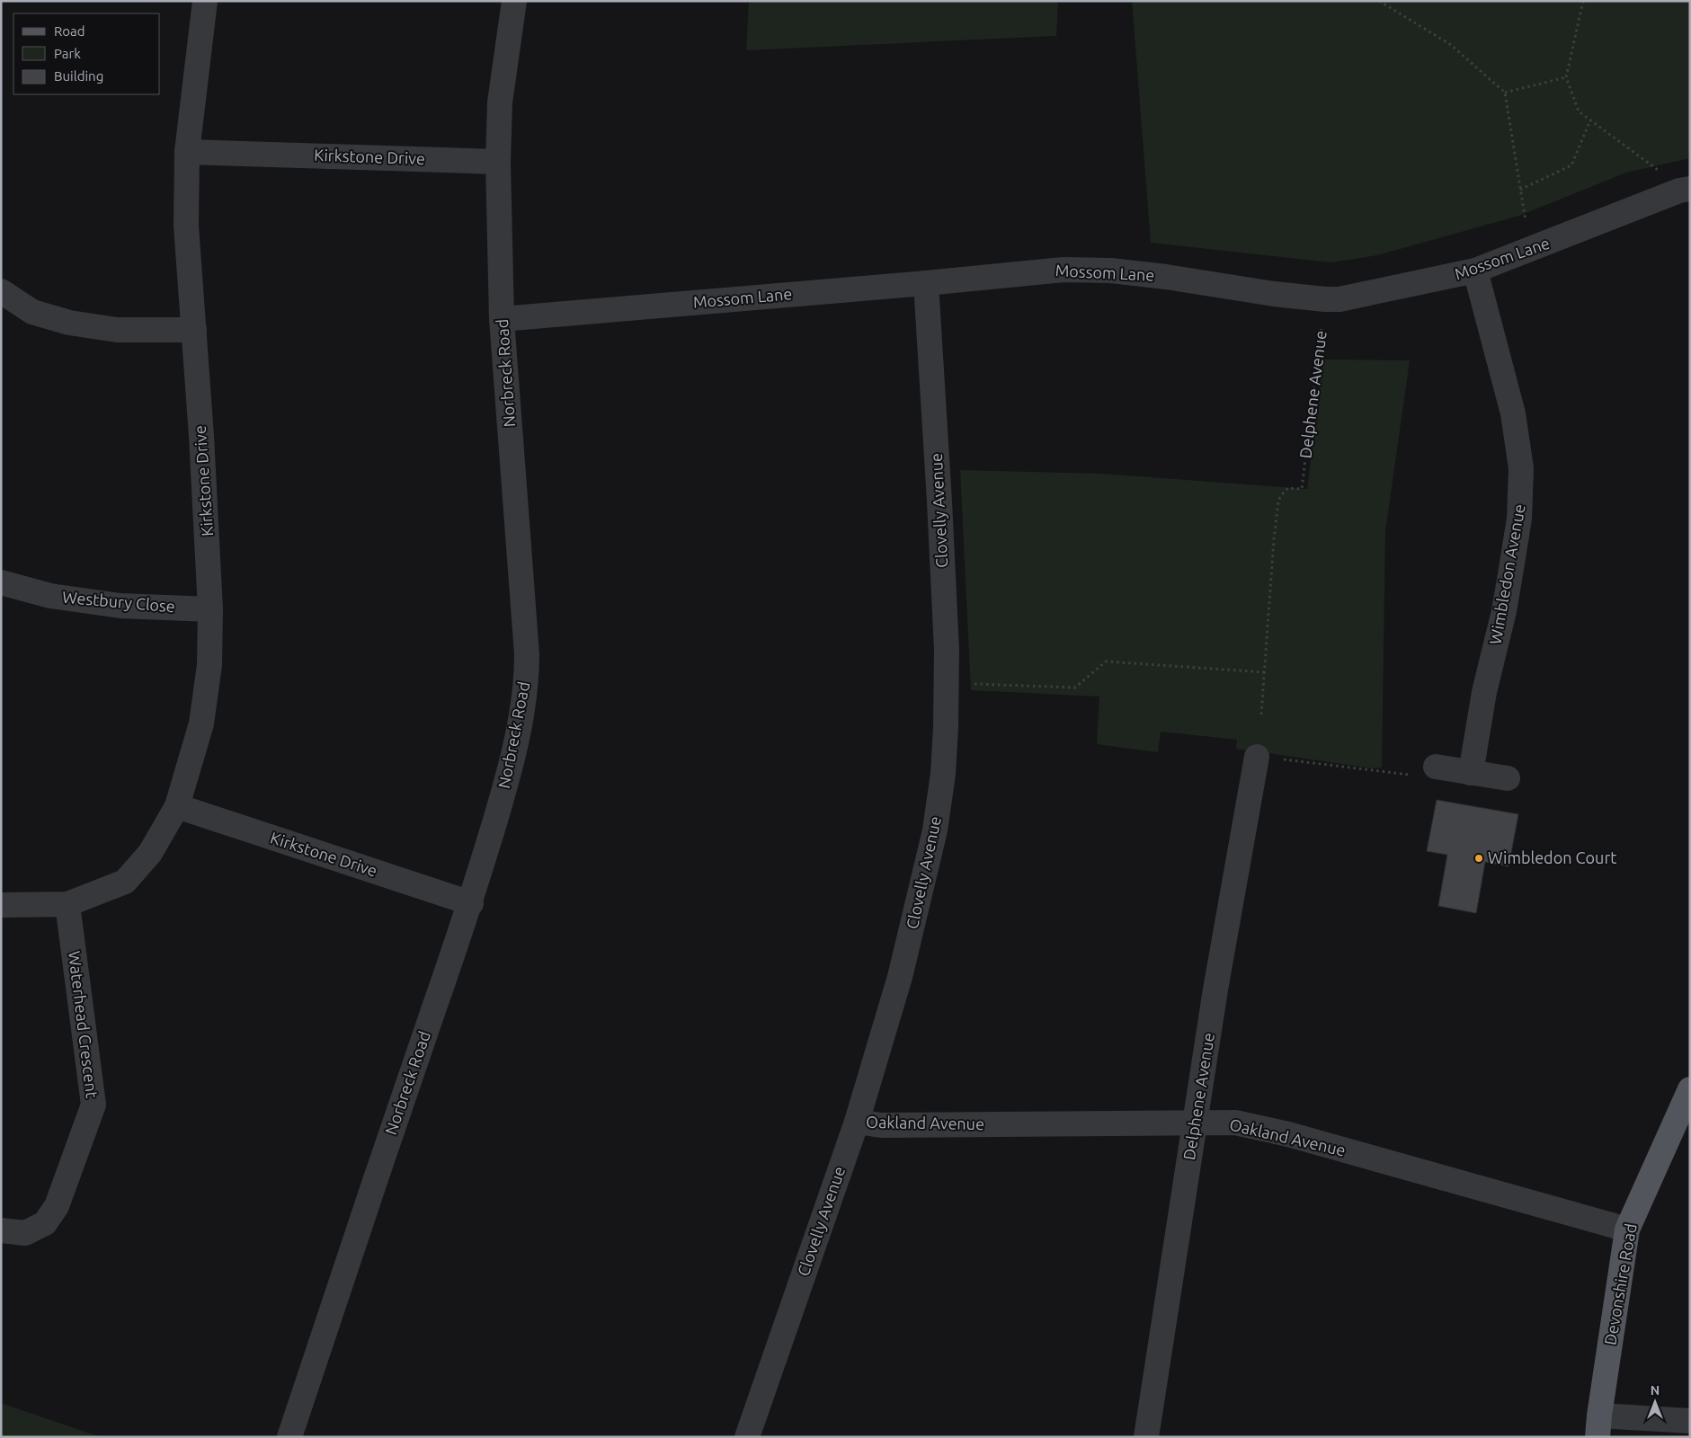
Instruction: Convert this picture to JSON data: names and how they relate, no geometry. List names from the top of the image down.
{
  "streets": {
    "main road": ["Devonshire Road"],
    "street": [
      "Kirkstone Drive",
      "Mossom Lane",
      "Norbreck Road",
      "Delphene Avenue",
      "Clovelly Avenue",
      "Wimbledon Avenue",
      "Westbury Close",
      "Waterhead Crescent",
      "Oakland Avenue"
    ]
  },
  "crossings": [
    ["Kirkstone Drive", "Norbreck Road"],
    ["Kirkstone Drive", "Westbury Close"],
    ["Kirkstone Drive", "Waterhead Crescent"],
    ["Mossom Lane", "Norbreck Road"],
    ["Mossom Lane", "Delphene Avenue"],
    ["Mossom Lane", "Clovelly Avenue"],
    ["Mossom Lane", "Wimbledon Avenue"],
    ["Delphene Avenue", "Oakland Avenue"],
    ["Clovelly Avenue", "Oakland Avenue"],
    ["Oakland Avenue", "Devonshire Road"]
  ],
  "places": ["Wimbledon Court"],
  "legend": ["Road", "Park", "Building"],
  "north": "top"
}
